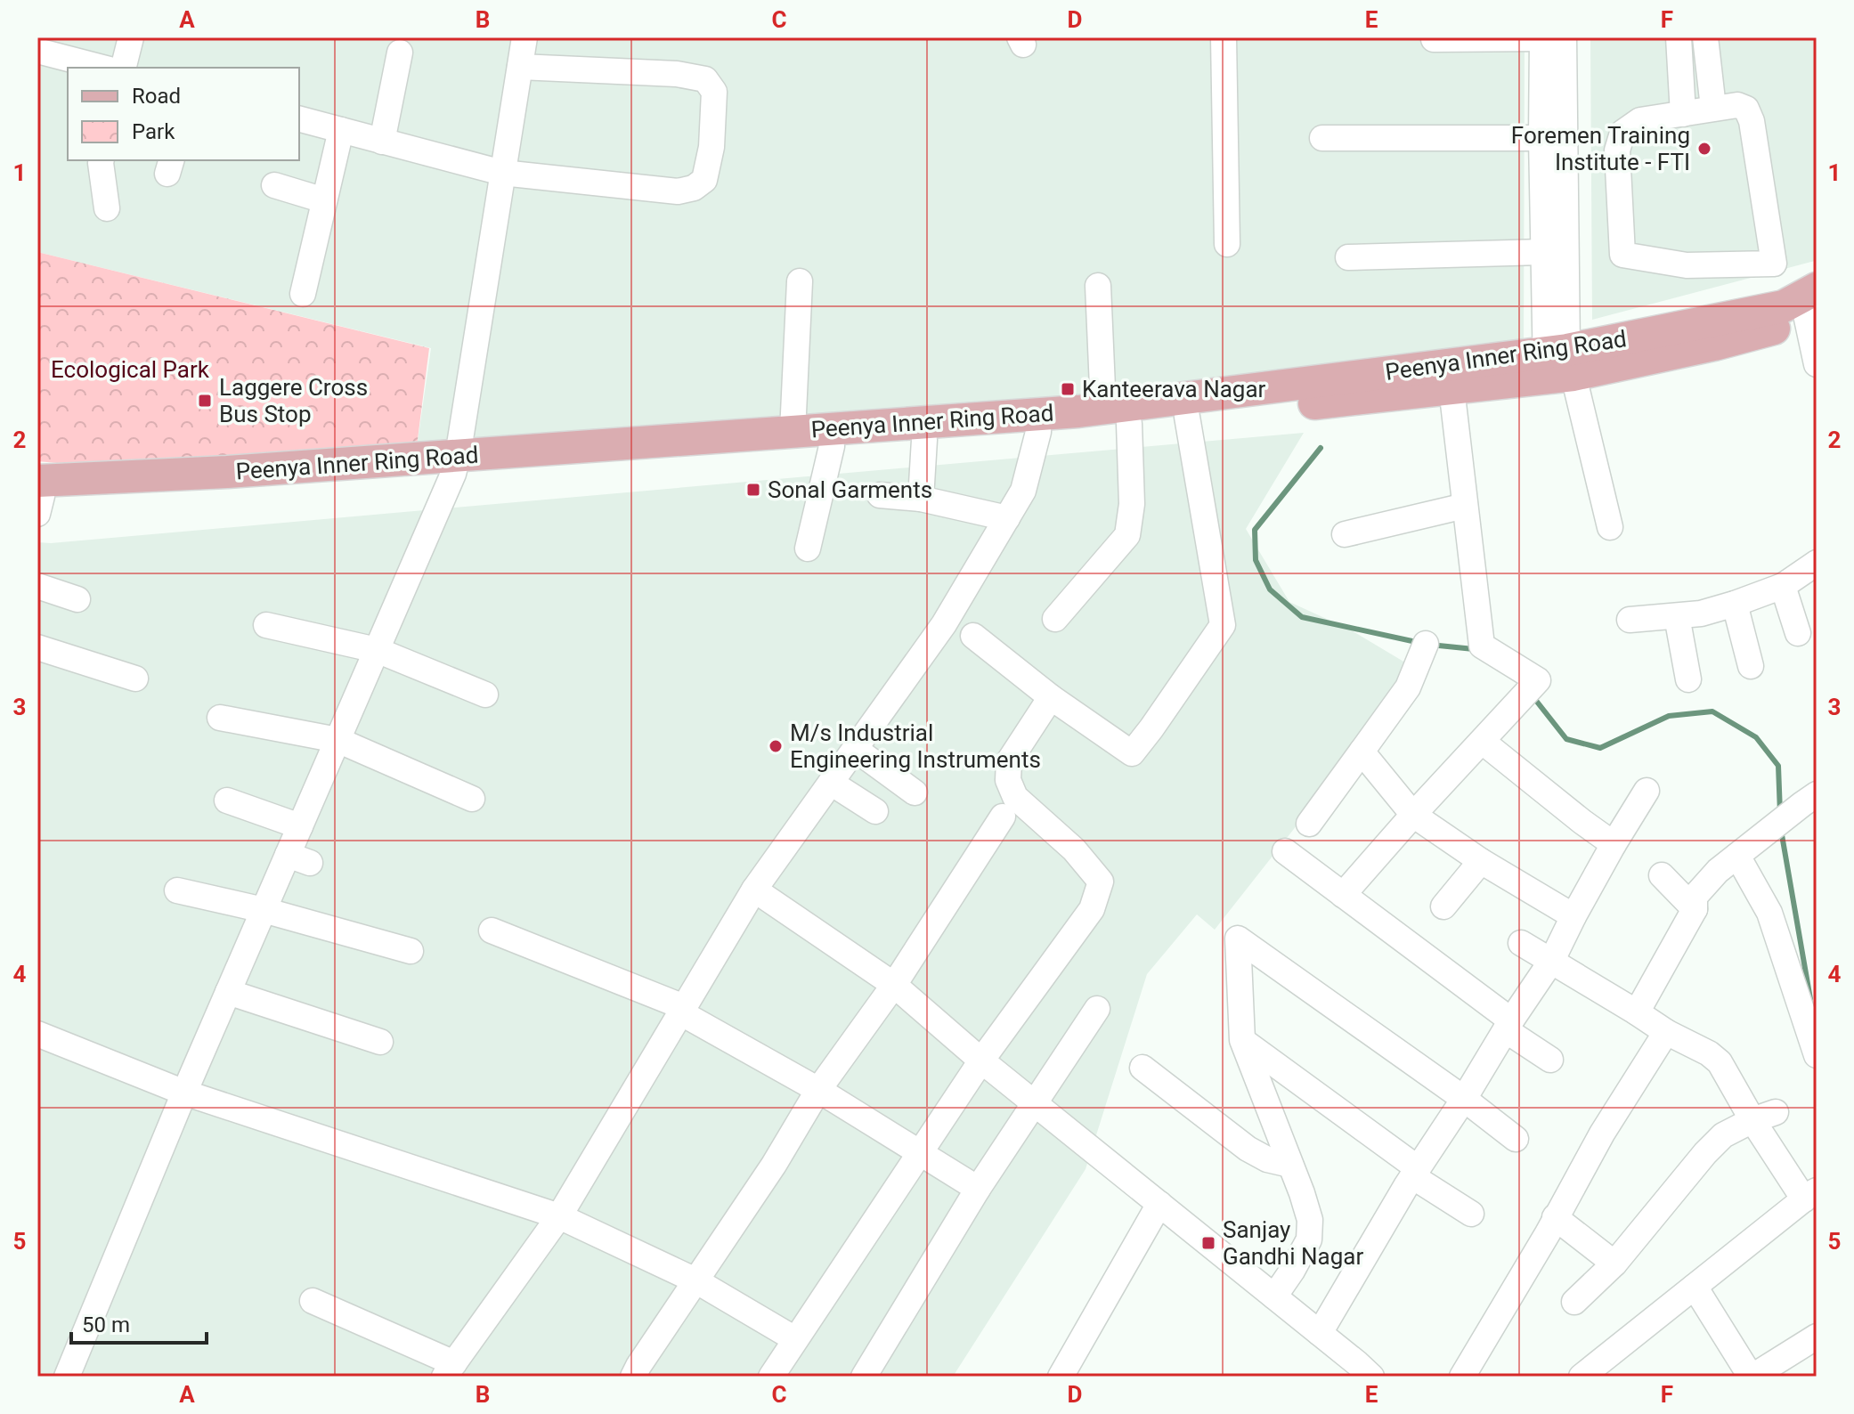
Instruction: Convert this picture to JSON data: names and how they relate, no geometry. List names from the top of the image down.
{
  "streets": {
    "main road": ["Peenya Inner Ring Road"]
  },
  "parks": ["Ecological Park"],
  "places": {
    "other": ["Foremen Training Institute - FTI", "M/s Industrial Engineering Instruments"],
    "transit": [
      "Kanteerava Nagar",
      "Laggere Cross Bus Stop",
      "Sonal Garments",
      "Sanjay Gandhi Nagar"
    ]
  },
  "legend": ["Road", "Park"],
  "scale_bar": "50 m",
  "grid": {
    "columns": [
      "A",
      "B",
      "C",
      "D",
      "E",
      "F"
    ],
    "rows": [
      "1",
      "2",
      "3",
      "4",
      "5"
    ]
  }
}
